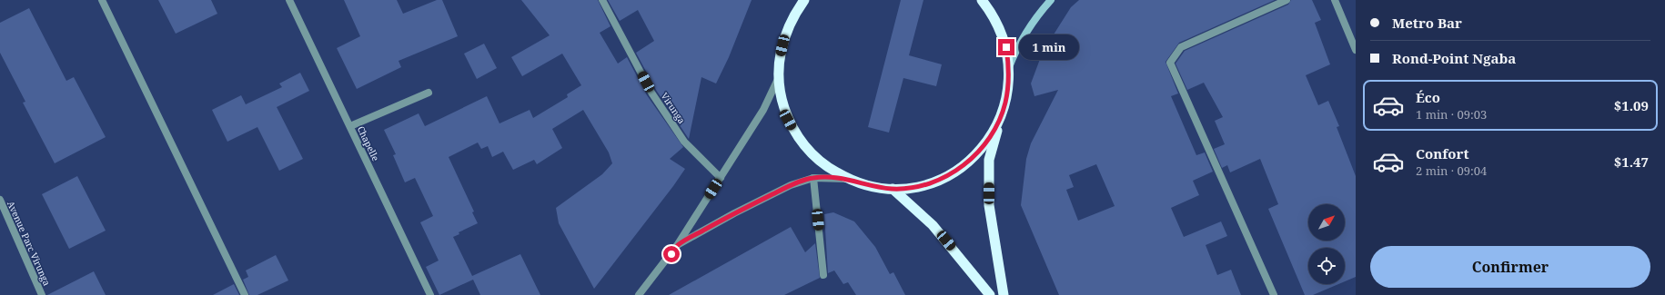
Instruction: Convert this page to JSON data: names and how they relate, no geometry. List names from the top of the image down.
{
  "streets": {
    "street": ["Virunga", "Chapelle", "Avenue Parc Virunga"]
  },
  "north": "top right",
  "page": {
    "banner": ["Metro Bar", "Rond-Point Ngaba"],
    "bubble": "1 min",
    "list": [
      {
        "name": "Éco",
        "note": "1 min · 09:03",
        "value": "$1.09"
      },
      {
        "name": "Confort",
        "note": "2 min · 09:04",
        "value": "$1.47"
      }
    ],
    "buttons": "Confirmer"
  }
}
